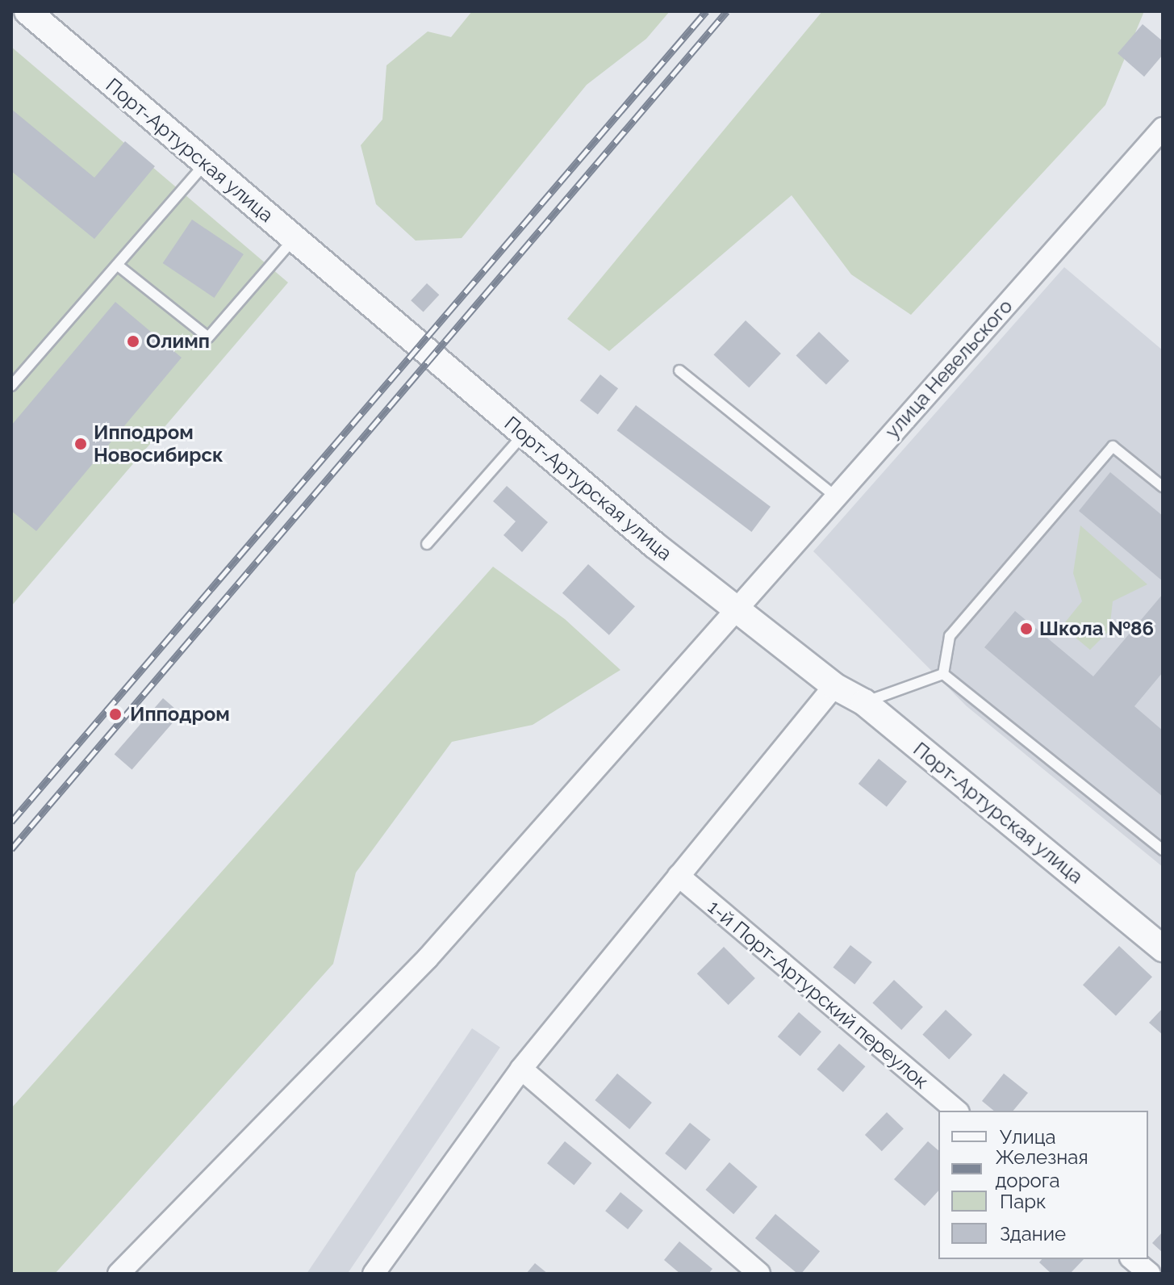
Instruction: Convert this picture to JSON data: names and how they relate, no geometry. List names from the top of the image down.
{
  "streets": {
    "street": ["Порт-Артурская улица", "улица Невельского", "1-й Порт-Артурский переулок"]
  },
  "crossings": [
    ["Порт-Артурская улица", "улица Невельского"]
  ],
  "places": [
    "Олимп",
    "Ипподром Новосибирск",
    "Школа №86",
    "Ипподром"
  ],
  "legend": [
    "Улица",
    "Железная дорога",
    "Парк",
    "Здание"
  ]
}
